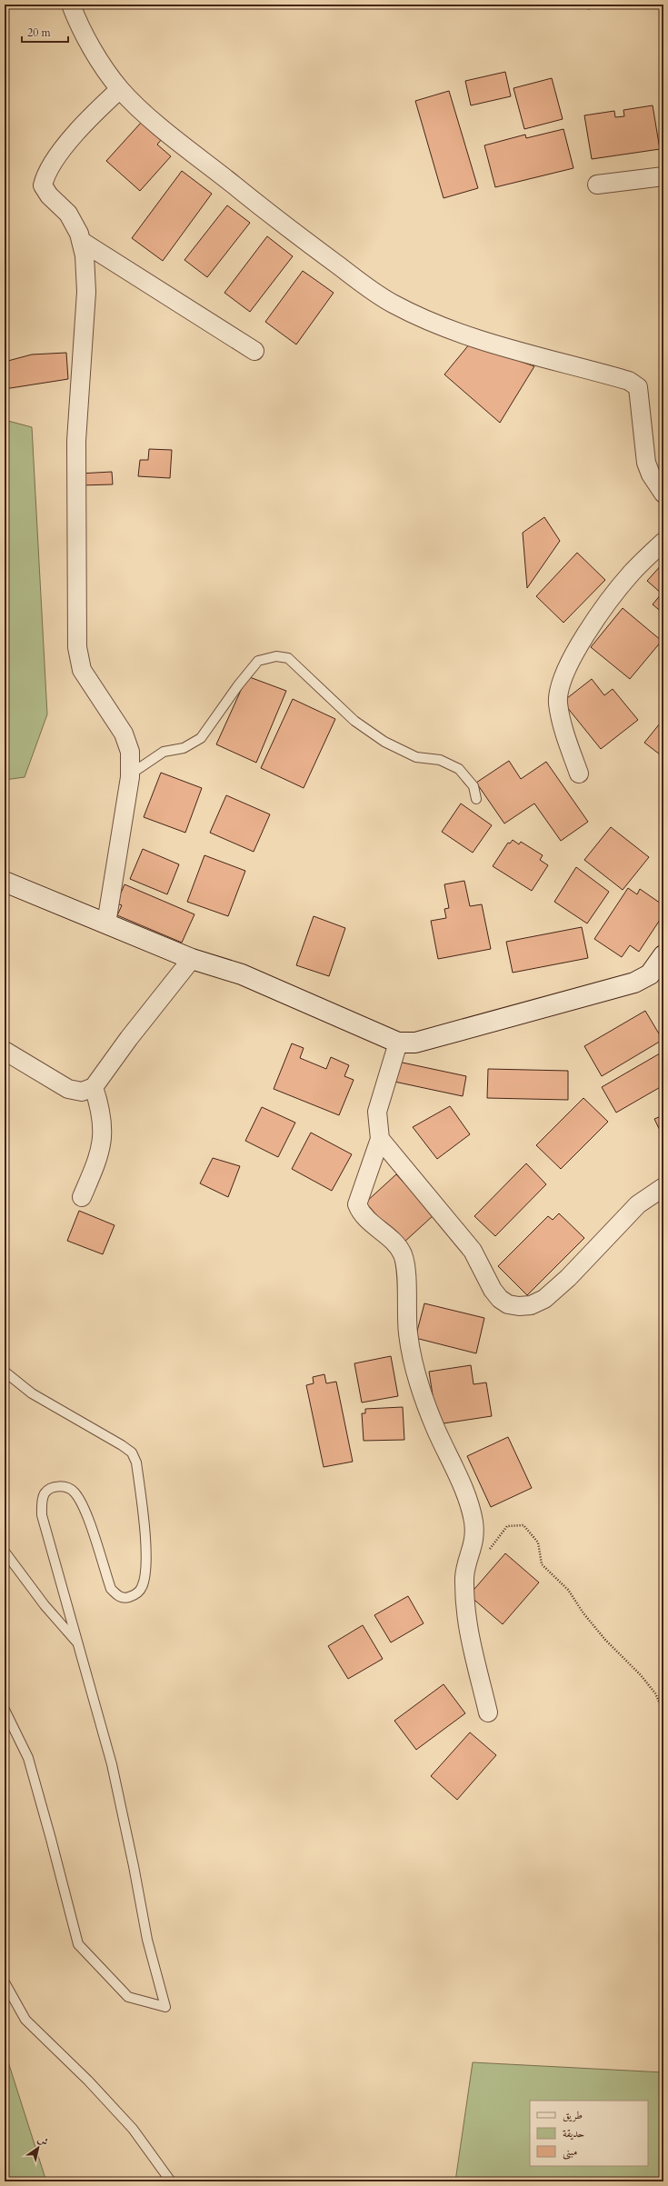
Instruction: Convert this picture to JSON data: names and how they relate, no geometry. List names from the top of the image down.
{
  "legend": ["طريق", "حديقة", "مبنى"],
  "scale_bar": "20 m",
  "north": "top right"
}
